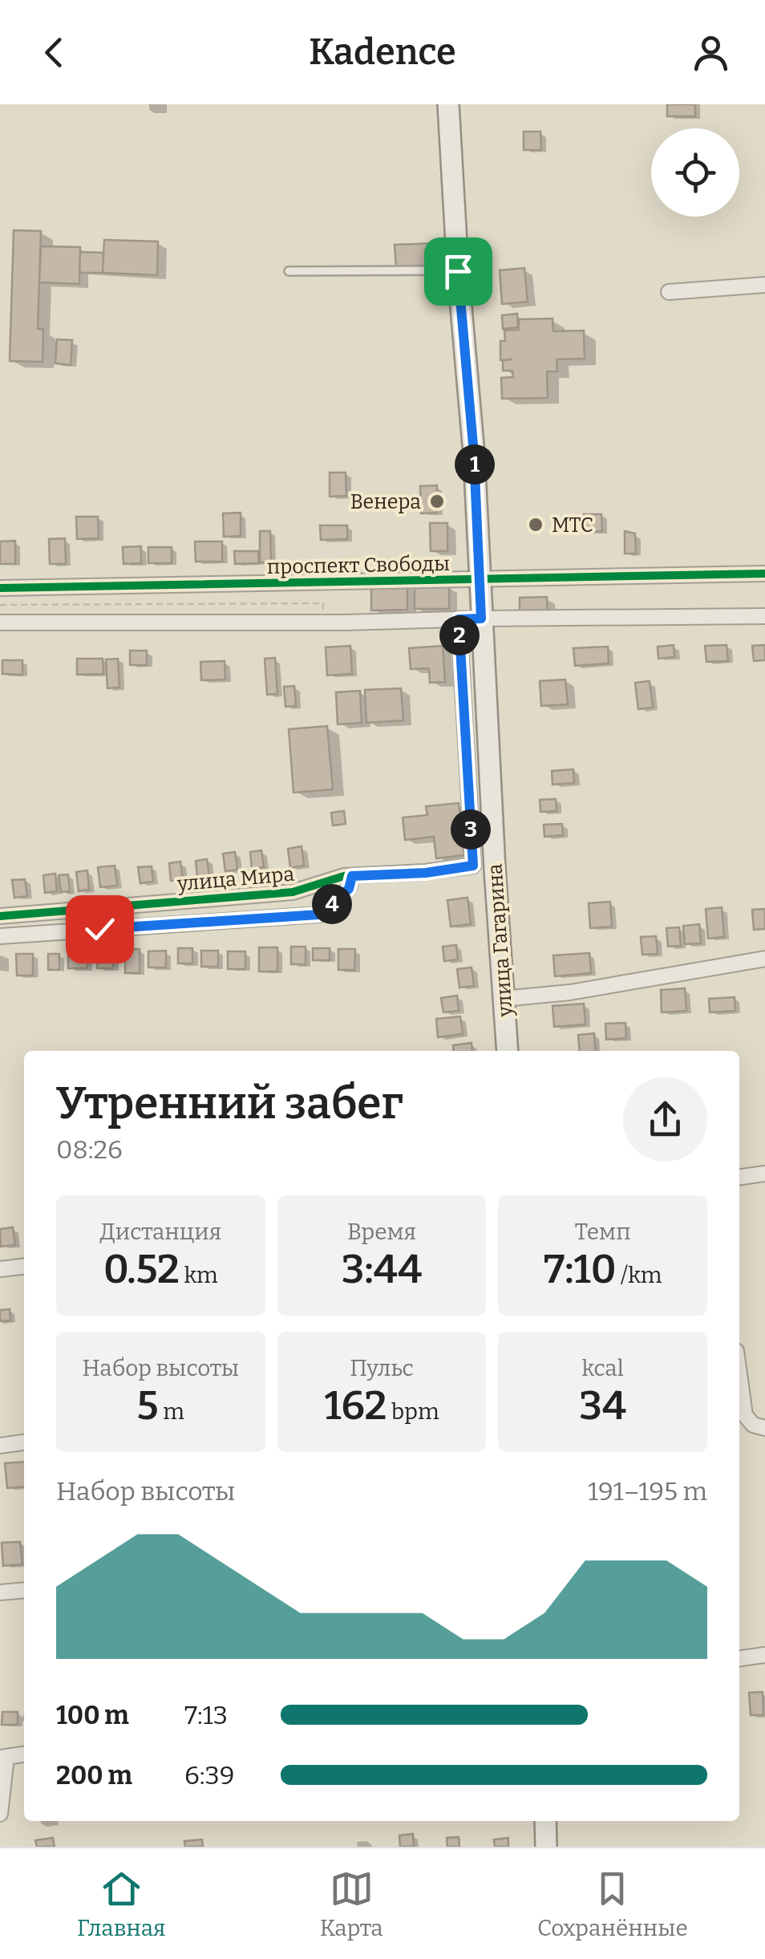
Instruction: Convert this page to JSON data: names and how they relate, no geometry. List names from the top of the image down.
{
  "streets": {
    "main road": ["улица Гагарина"],
    "street": ["проспект Свободы", "улица Мира"]
  },
  "crossings": [
    ["проспект Свободы", "улица Гагарина"]
  ],
  "places": ["Венера", "МТС"],
  "page": {
    "header": "Kadence",
    "pins": [
      "1",
      "2",
      "3",
      "4"
    ],
    "heading": ["Утренний забег", "08:26"],
    "stats": [
      ["Дистанция", "0.52 km"],
      ["Время", "3:44"],
      ["Темп", "7:10 /km"],
      ["Набор высоты", "5 m"],
      ["Пульс", "162 bpm"],
      ["kcal", "34"]
    ],
    "chart": ["Набор высоты", "191–195 m"],
    "list": [
      {
        "name": "100 m",
        "note": "7:13"
      },
      {
        "name": "200 m",
        "note": "6:39"
      }
    ],
    "tabs": ["Главная", "Карта", "Сохранённые"]
  }
}
